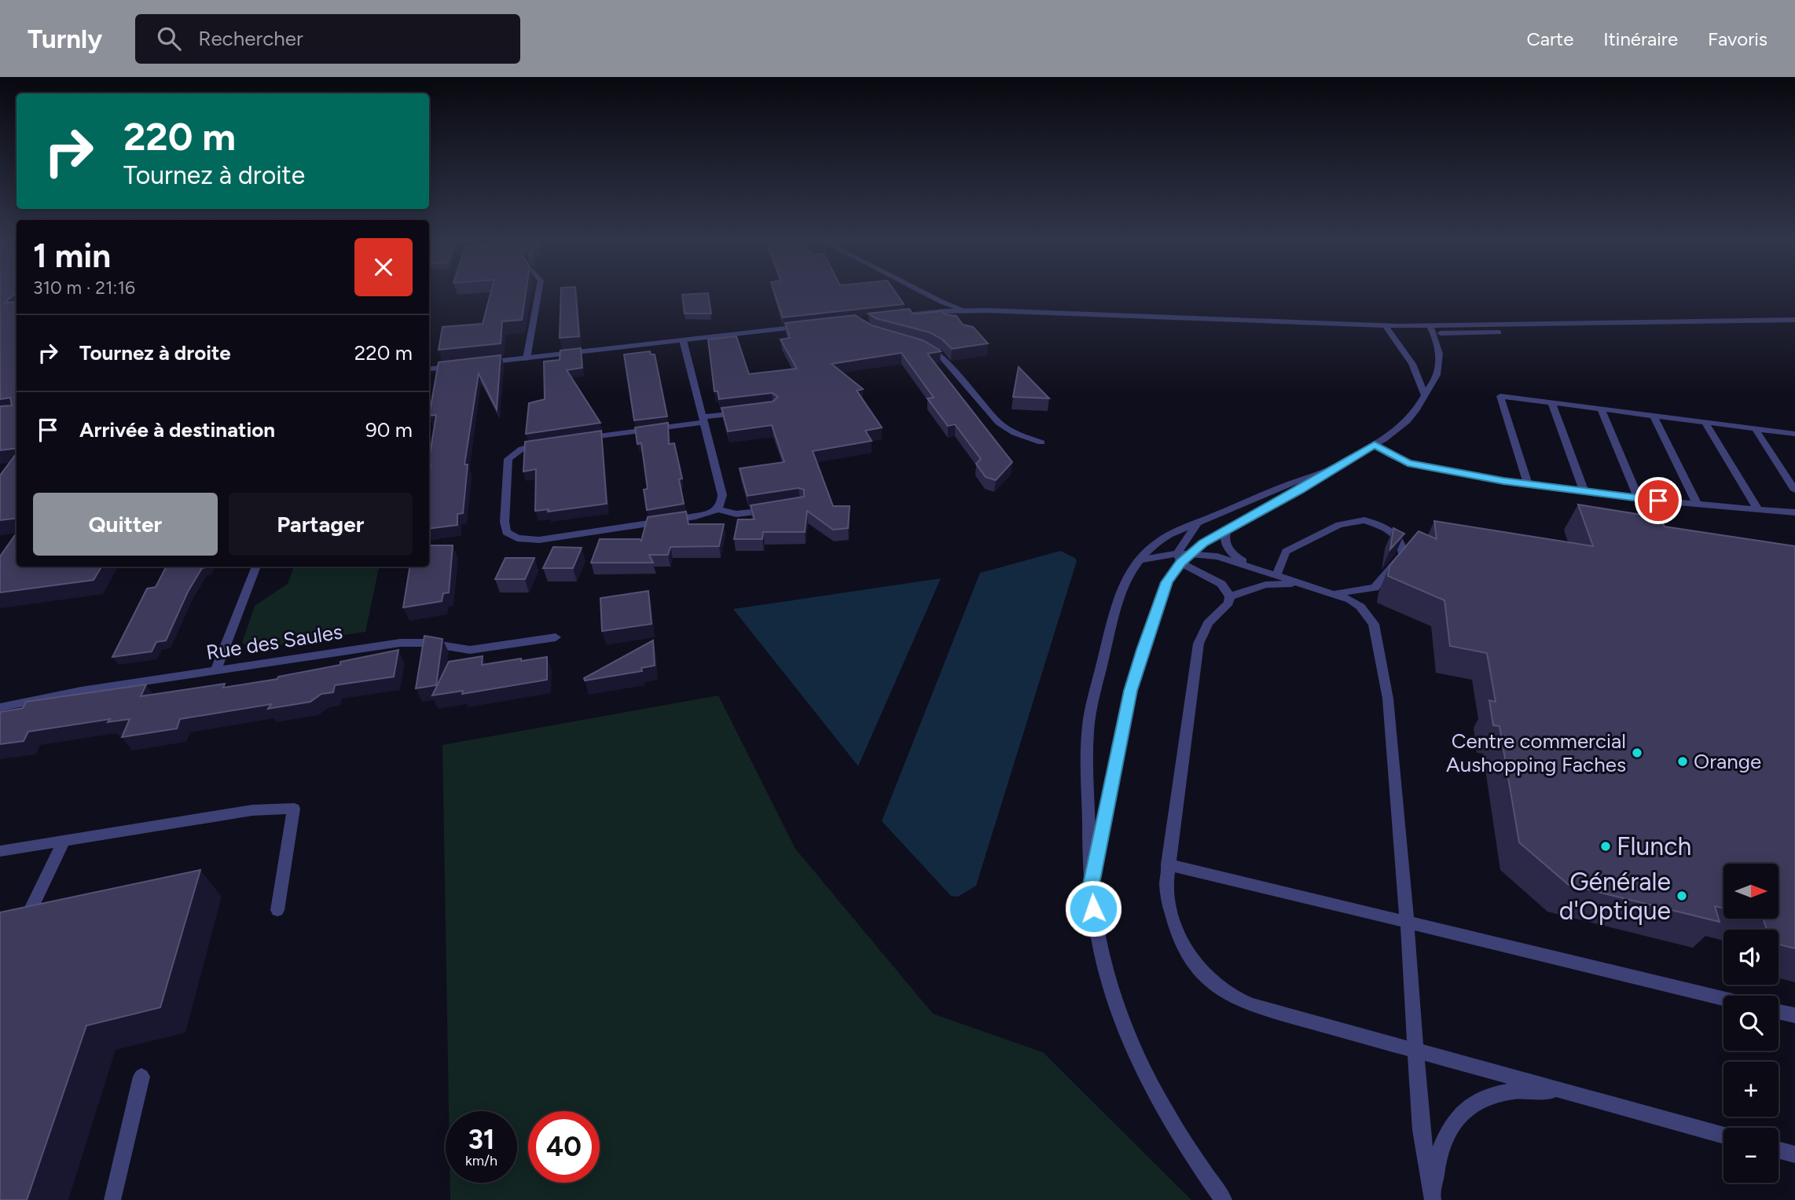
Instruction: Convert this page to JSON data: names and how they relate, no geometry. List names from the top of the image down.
{
  "streets": {
    "street": ["Rue des Saules"]
  },
  "places": [
    "Centre commercial Aushopping Faches",
    "Orange",
    "Flunch",
    "Générale d'Optique"
  ],
  "north": "right",
  "page": {
    "header": "Turnly",
    "search": "Rechercher",
    "nav": ["Carte", "Itinéraire", "Favoris"],
    "turn": ["220 m", "Tournez à droite"],
    "heading": ["1 min", "310 m · 21:16"],
    "list": [
      {
        "name": "Tournez à droite",
        "value": "220 m"
      },
      {
        "name": "Arrivée à destination",
        "value": "90 m"
      }
    ],
    "buttons": ["Quitter", "Partager"],
    "map_buttons": ["+", "−"],
    "speed": "31 km/h",
    "limit": "40"
  }
}
